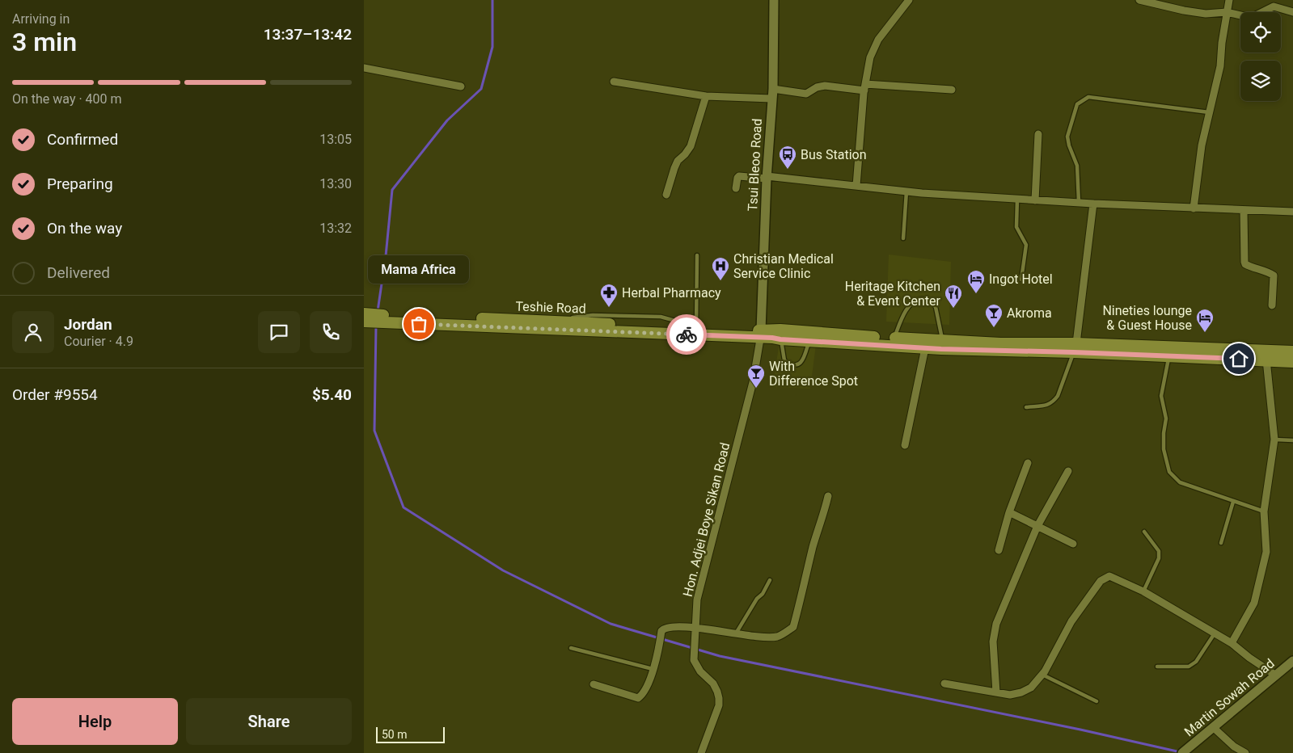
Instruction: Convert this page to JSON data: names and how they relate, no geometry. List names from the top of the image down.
{
  "streets": {
    "main road": ["Teshie Road"],
    "street": ["Tsui Bleoo Road", "Hon. Adjei Boye Sikan Road", "Martin Sowah Road"]
  },
  "crossings": [
    ["Tsui Bleoo Road", "Teshie Road"],
    ["Tsui Bleoo Road", "Hon. Adjei Boye Sikan Road"],
    ["Teshie Road", "Hon. Adjei Boye Sikan Road"]
  ],
  "places": {
    "bus stop": ["Bus Station"],
    "hospital": ["Christian Medical Service Clinic"],
    "hotel": ["Ingot Hotel", "Nineties lounge & Guest House"],
    "pharmacy": ["Herbal Pharmacy"],
    "restaurant": ["Heritage Kitchen & Event Center"],
    "other": ["Mama Africa"],
    "bar": ["Akroma", "With Difference Spot"]
  },
  "scale_bar": "50 m",
  "page": {
    "heading": ["3 min", "Arriving in", "13:37–13:42"],
    "panel": [
      "Jordan",
      "Courier · 4.9",
      "Order #9554",
      "$5.40"
    ],
    "bar": "On the way · 400 m",
    "list": [
      ["Confirmed", "13:05"],
      ["Preparing", "13:30"],
      ["On the way", "13:32"],
      "Delivered"
    ],
    "bubble": "Mama Africa",
    "buttons": ["Help", "Share"],
    "scale": "50 m"
  }
}
